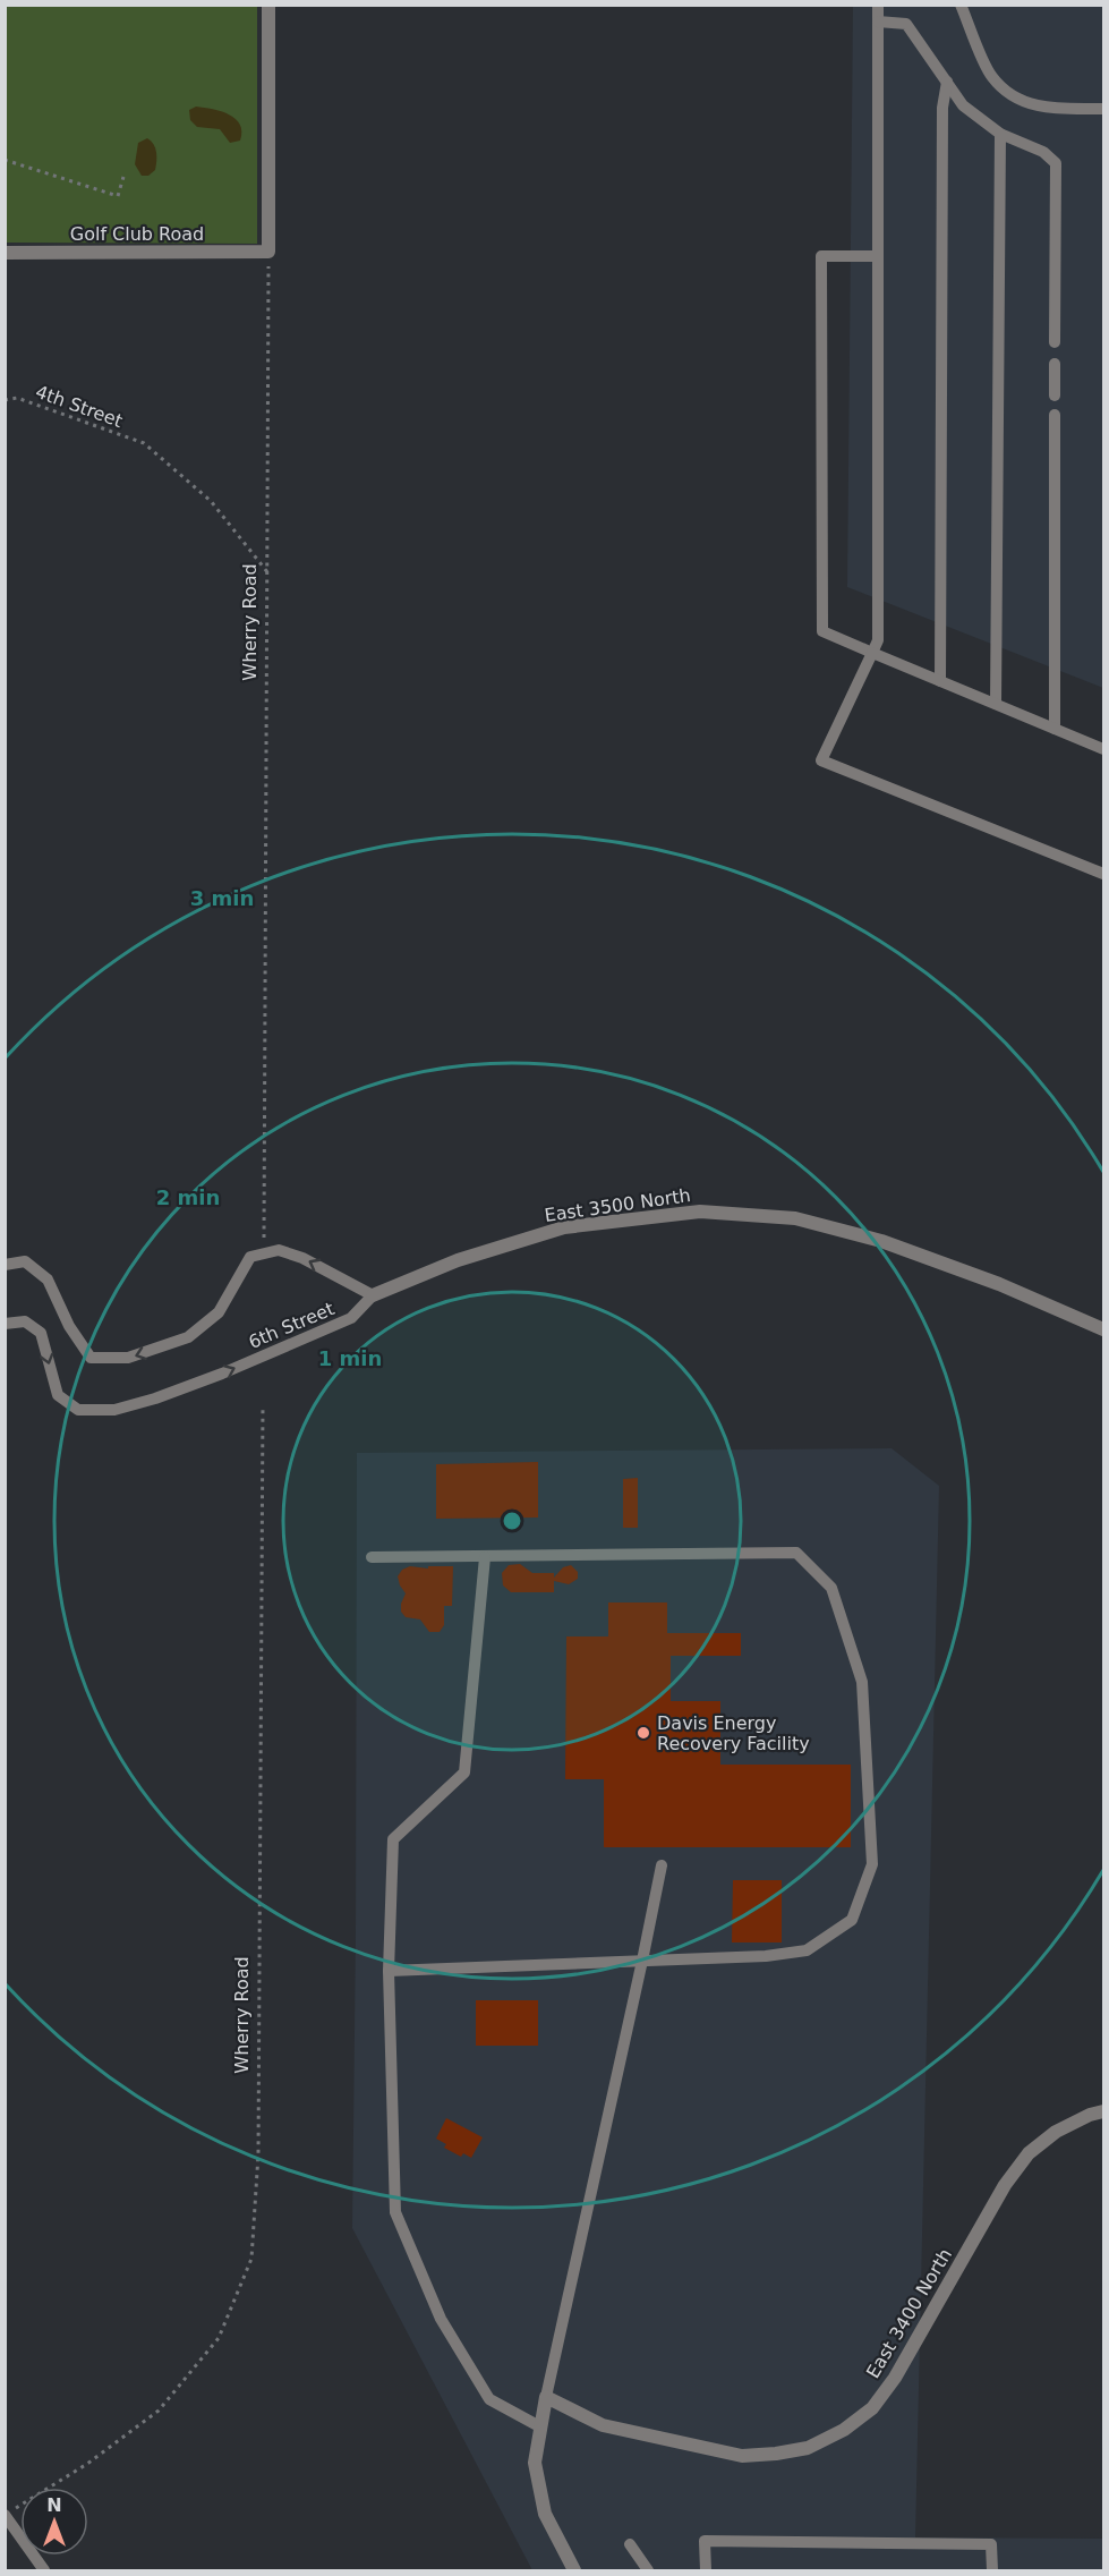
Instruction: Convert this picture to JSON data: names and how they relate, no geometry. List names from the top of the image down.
{
  "streets": {
    "street": ["Golf Club Road", "East 3500 North", "East 3400 North"],
    "lane": ["6th Street"],
    "path": ["4th Street", "Wherry Road"]
  },
  "crossings": [
    ["Golf Club Road", "Wherry Road"],
    ["4th Street", "Wherry Road"],
    ["East 3500 North", "6th Street"]
  ],
  "places": ["Davis Energy Recovery Facility"],
  "north": "top",
  "rings": ["3 min", "2 min", "1 min"]
}
